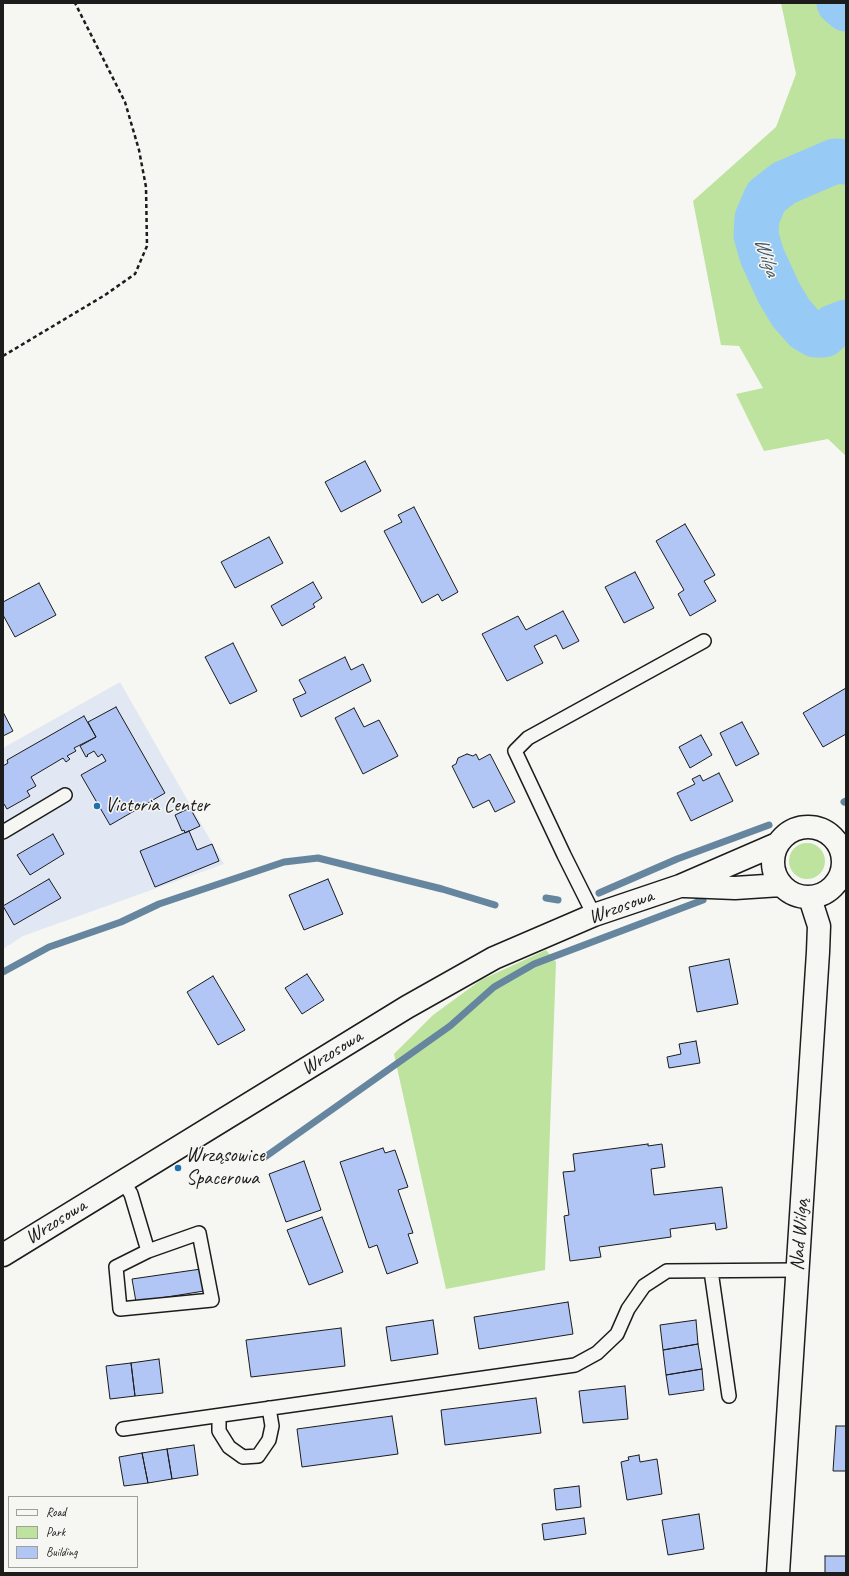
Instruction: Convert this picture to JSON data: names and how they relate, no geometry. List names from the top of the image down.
{
  "streets": {
    "street": ["Wrzosowa", "Nad Wilgą"]
  },
  "crossings": [
    ["Wrzosowa", "Nad Wilgą"]
  ],
  "water": ["Wilga"],
  "places": ["Victoria Center", "Wrząsowice Spacerowa"],
  "legend": ["Road", "Park", "Building"]
}
